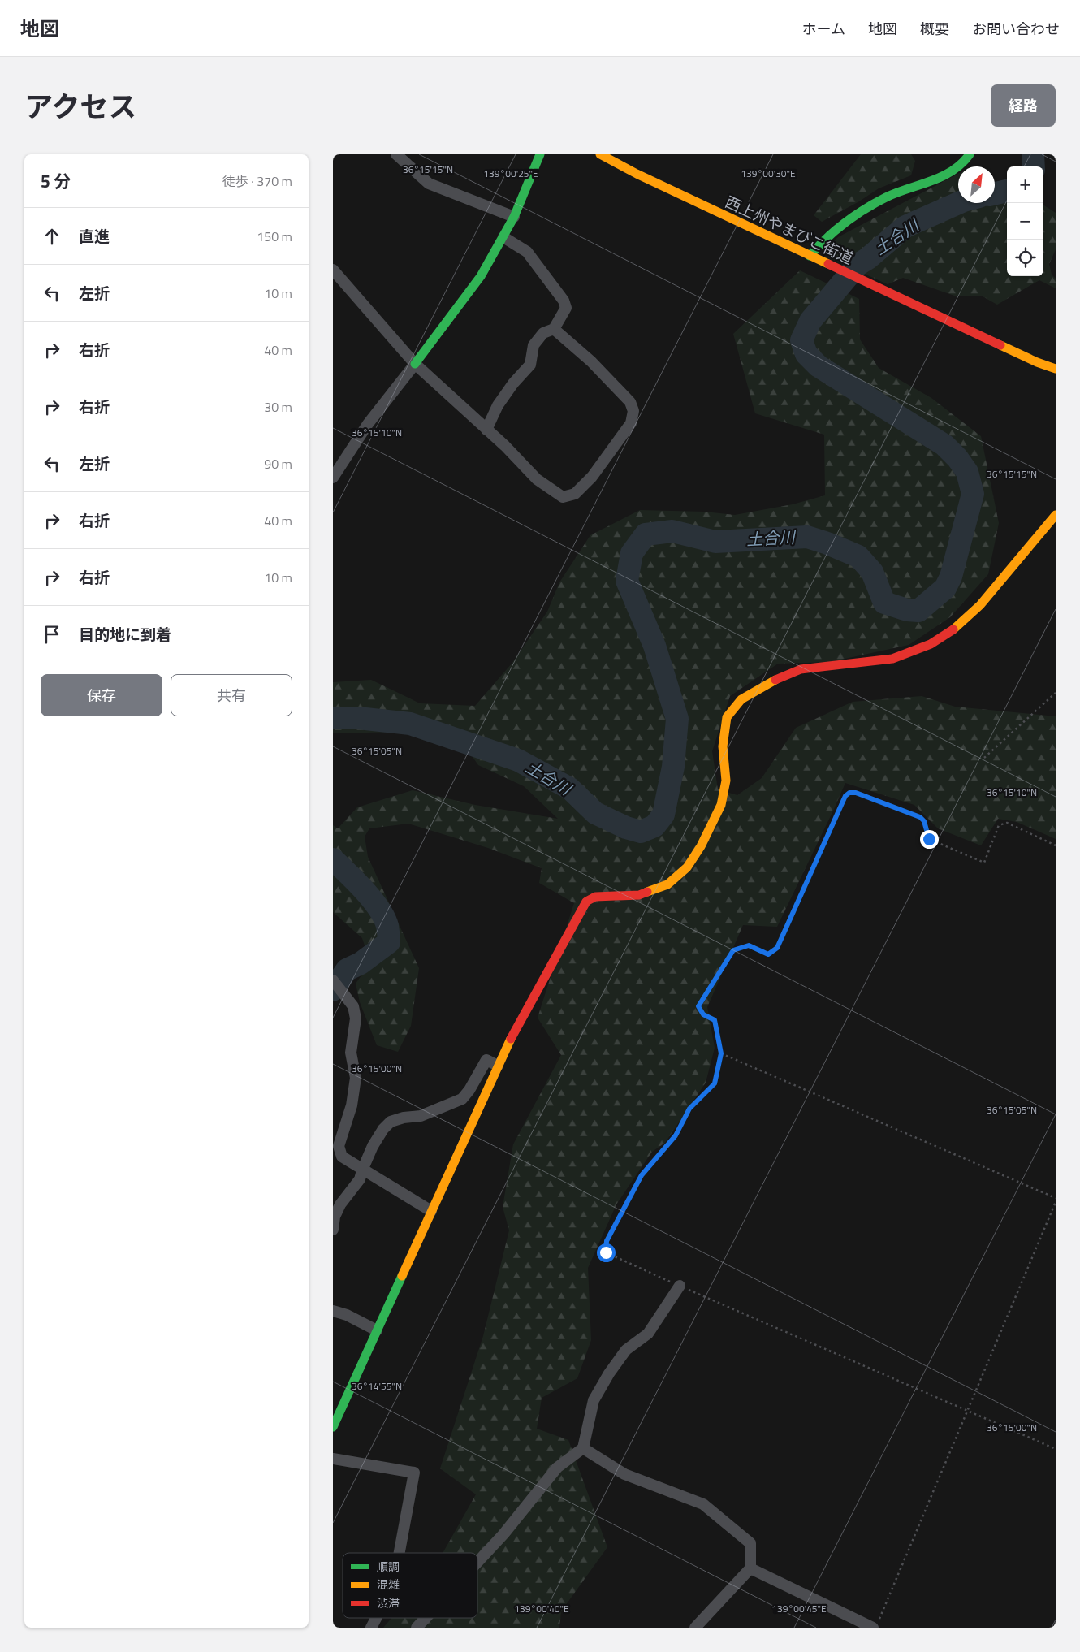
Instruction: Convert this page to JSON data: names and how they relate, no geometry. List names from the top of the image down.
{
  "streets": {
    "main road": ["西上州やまびこ街道"]
  },
  "water": ["土合川"],
  "legend": ["順調", "混雑", "渋滞"],
  "north": "top right",
  "page": {
    "header": "地図",
    "nav": [
      "ホーム",
      "地図",
      "概要",
      "お問い合わせ"
    ],
    "title": "アクセス",
    "buttons": [
      "経路",
      ["保存", "共有"]
    ],
    "heading": ["5 分", "徒歩 · 370 m"],
    "map_buttons": ["+", "−"],
    "list": [
      ["直進", "150 m"],
      ["左折", "10 m"],
      ["右折", "40 m"],
      ["右折", "30 m"],
      ["左折", "90 m"],
      ["右折", "40 m"],
      ["右折", "10 m"],
      "目的地に到着"
    ]
  },
  "coordinates": [
    "36°15'15\"N",
    "139°00'25\"E",
    "139°00'30\"E",
    "36°15'10\"N",
    "36°15'05\"N",
    "36°15'00\"N",
    "36°14'55\"N",
    "139°00'40\"E",
    "139°00'45\"E"
  ]
}
